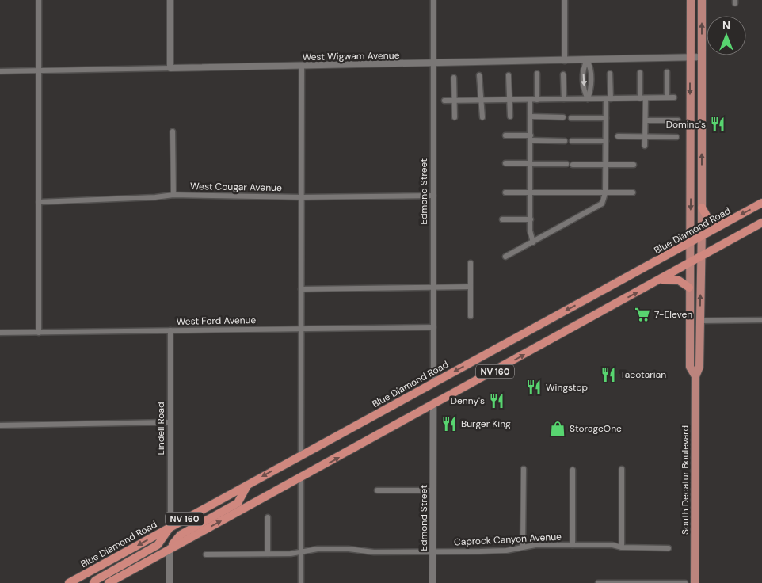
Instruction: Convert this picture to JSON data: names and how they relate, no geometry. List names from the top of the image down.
{
  "streets": {
    "highway": ["Blue Diamond Road", "NV 160"],
    "main road": ["South Decatur Boulevard"],
    "street": [
      "West Wigwam Avenue",
      "West Cougar Avenue",
      "Edmond Street",
      "West Ford Avenue",
      "Lindell Road",
      "Caprock Canyon Avenue"
    ]
  },
  "crossings": [
    ["West Wigwam Avenue", "Edmond Street"],
    ["West Wigwam Avenue", "South Decatur Boulevard"],
    ["West Cougar Avenue", "Edmond Street"],
    ["Edmond Street", "Blue Diamond Road"],
    ["Edmond Street", "West Ford Avenue"],
    ["Edmond Street", "NV 160"],
    ["Edmond Street", "Caprock Canyon Avenue"],
    ["Blue Diamond Road", "Lindell Road"],
    ["Blue Diamond Road", "South Decatur Boulevard"],
    ["West Ford Avenue", "Lindell Road"],
    ["NV 160", "South Decatur Boulevard"]
  ],
  "places": {
    "restaurant": [
      "Domino's",
      "Tacotarian",
      "Wingstop",
      "Denny's",
      "Burger King"
    ],
    "supermarket": ["7-Eleven"],
    "shop": ["StorageOne"]
  },
  "north": "top"
}
